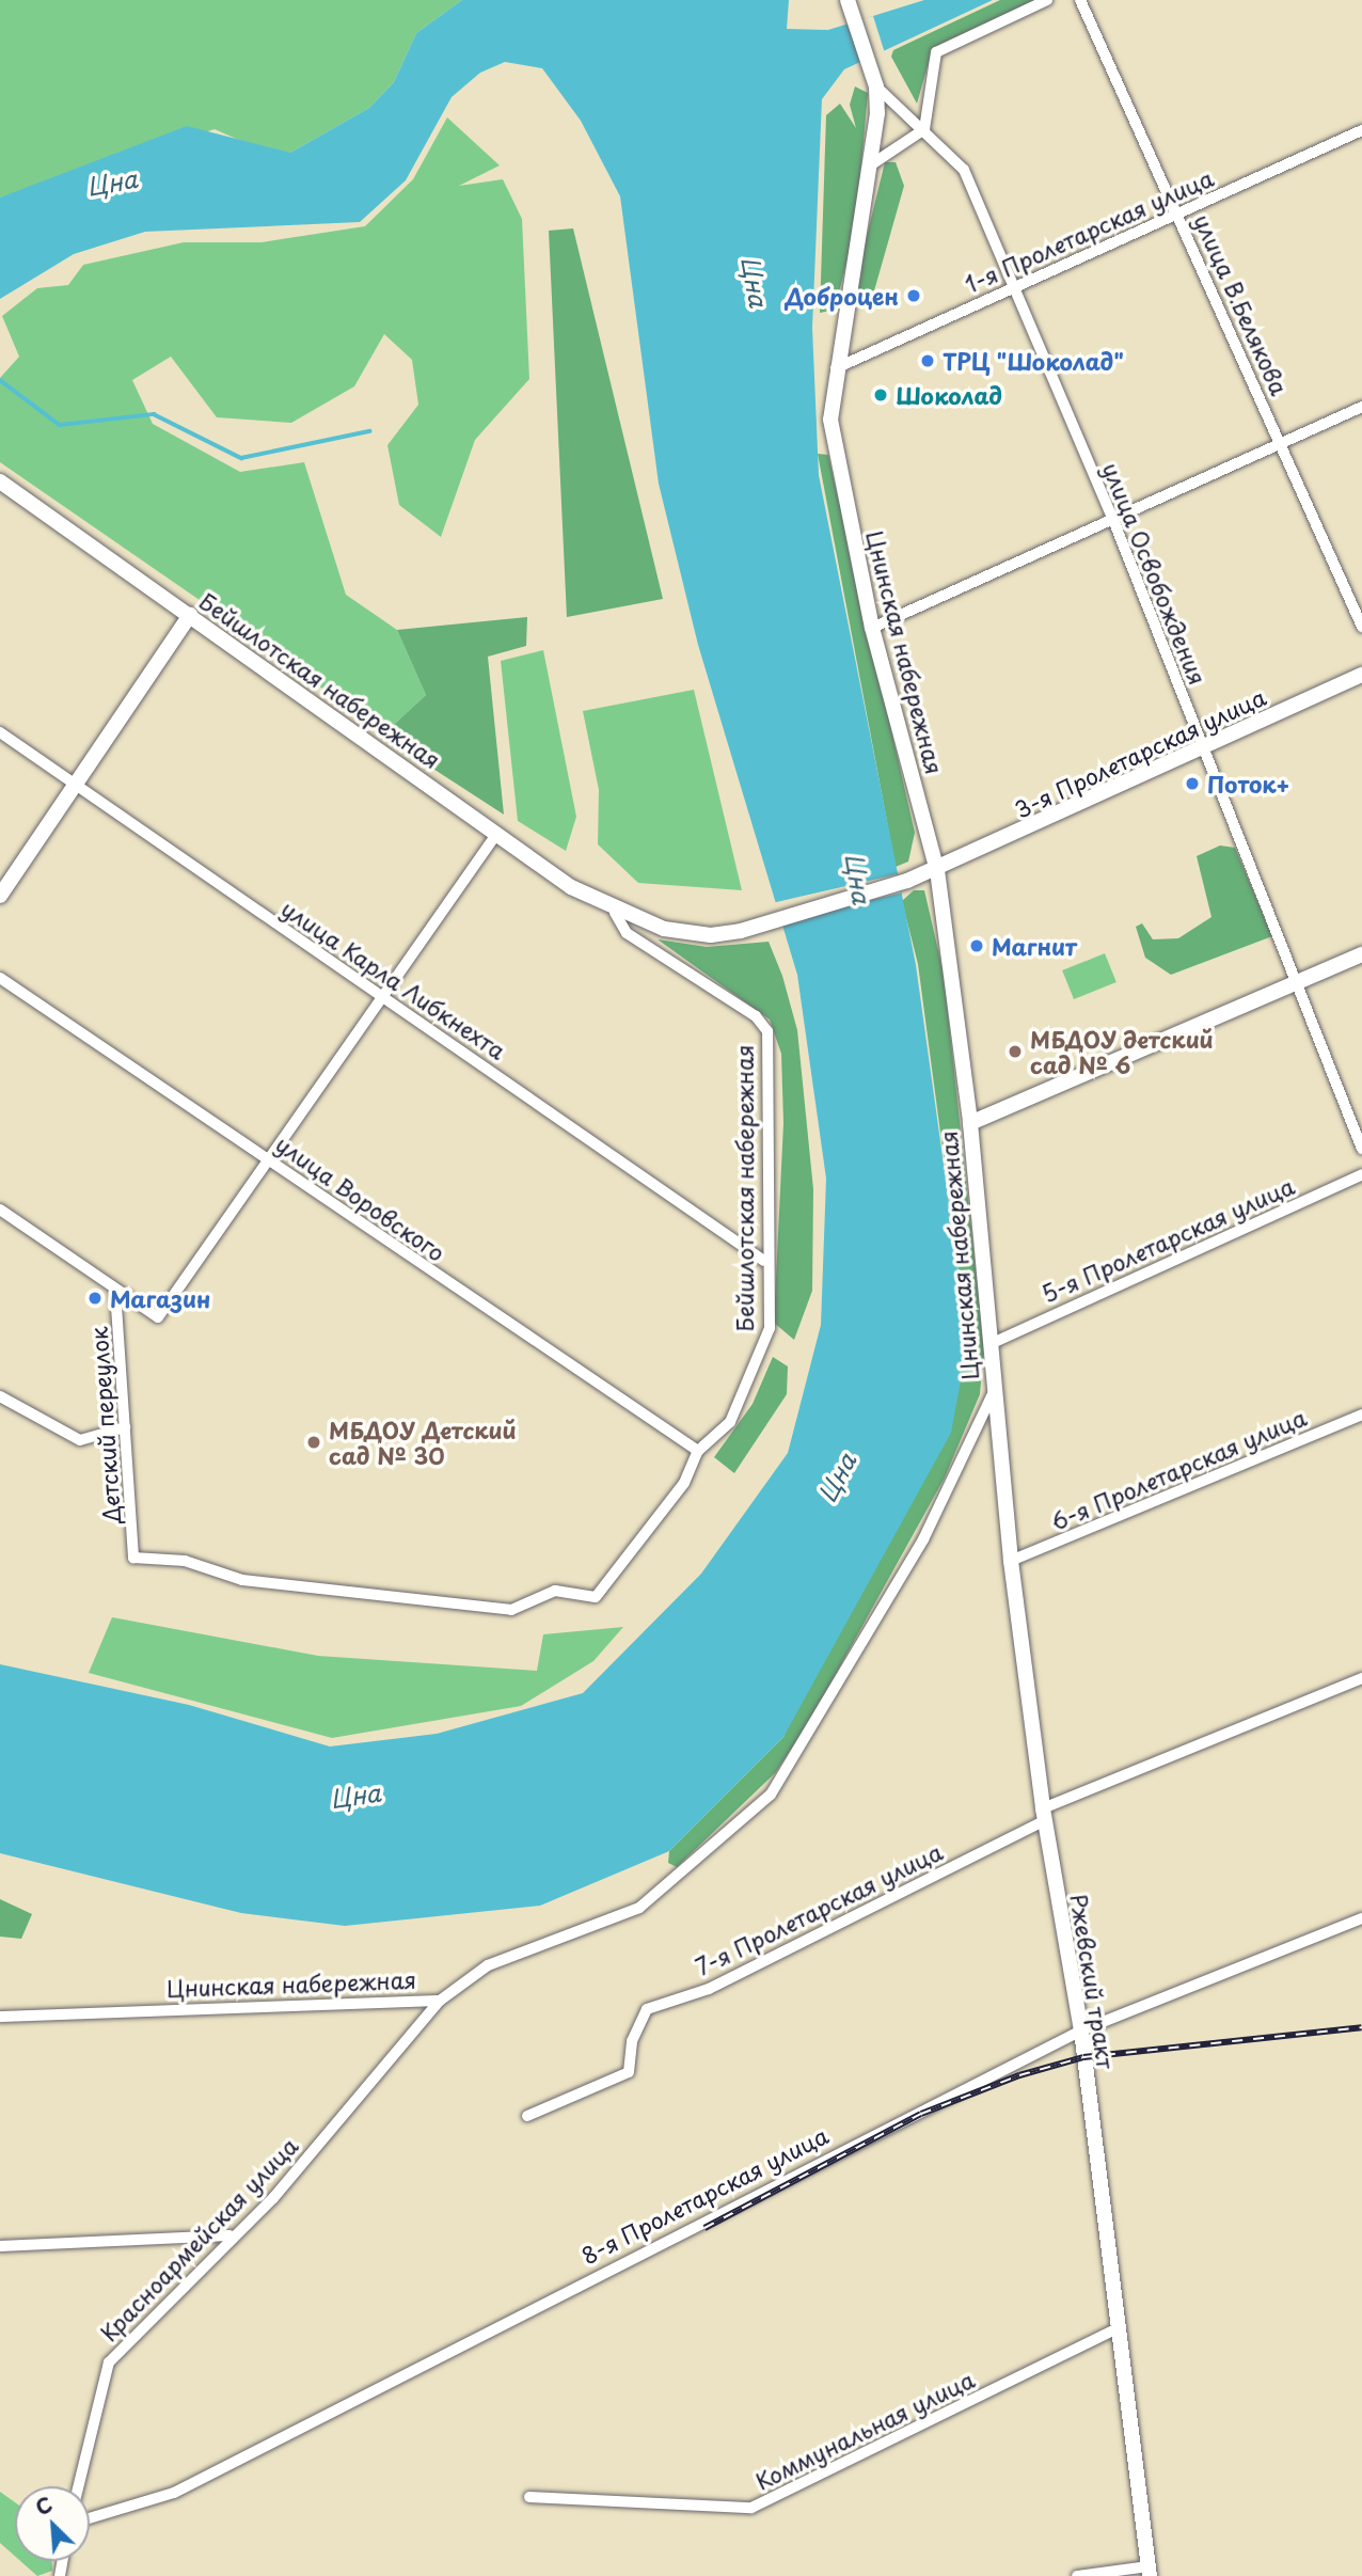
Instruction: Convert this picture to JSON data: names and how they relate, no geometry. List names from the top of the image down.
{
  "streets": {
    "main road": [
      "Цнинская набережная",
      "Бейшлотская набережная",
      "3-я Пролетарская улица",
      "Ржевский тракт"
    ],
    "street": [
      "1-я Пролетарская улица",
      "улица В.Белякова",
      "улица Освобождения",
      "улица Карла Либкнехта",
      "улица Воровского",
      "5-я Пролетарская улица",
      "Детский переулок",
      "6-я Пролетарская улица",
      "7-я Пролетарская улица",
      "8-я Пролетарская улица",
      "Красноармейская улица",
      "Коммунальная улица"
    ]
  },
  "crossings": [
    ["1-я Пролетарская улица", "улица В.Белякова"],
    ["1-я Пролетарская улица", "улица Освобождения"],
    ["1-я Пролетарская улица", "Цнинская набережная"],
    ["улица Освобождения", "Цнинская набережная"],
    ["улица Освобождения", "3-я Пролетарская улица"],
    ["Цнинская набережная", "3-я Пролетарская улица"],
    ["Цнинская набережная", "5-я Пролетарская улица"],
    ["Цнинская набережная", "Ржевский тракт"],
    ["Цнинская набережная", "Красноармейская улица"],
    ["Бейшлотская набережная", "3-я Пролетарская улица"],
    ["Бейшлотская набережная", "улица Карла Либкнехта"],
    ["Бейшлотская набережная", "улица Воровского"],
    ["Бейшлотская набережная", "Детский переулок"],
    ["6-я Пролетарская улица", "Ржевский тракт"],
    ["7-я Пролетарская улица", "Ржевский тракт"],
    ["Ржевский тракт", "8-я Пролетарская улица"],
    ["Ржевский тракт", "Коммунальная улица"]
  ],
  "water": ["Цна"],
  "places": [
    "Доброцен",
    "ТРЦ \"Шоколад\"",
    "Шоколад",
    "Поток+",
    "Магнит",
    "МБДОУ детский сад № 6",
    "Магазин",
    "МБДОУ Детский сад № 30"
  ],
  "north": "top left"
}
